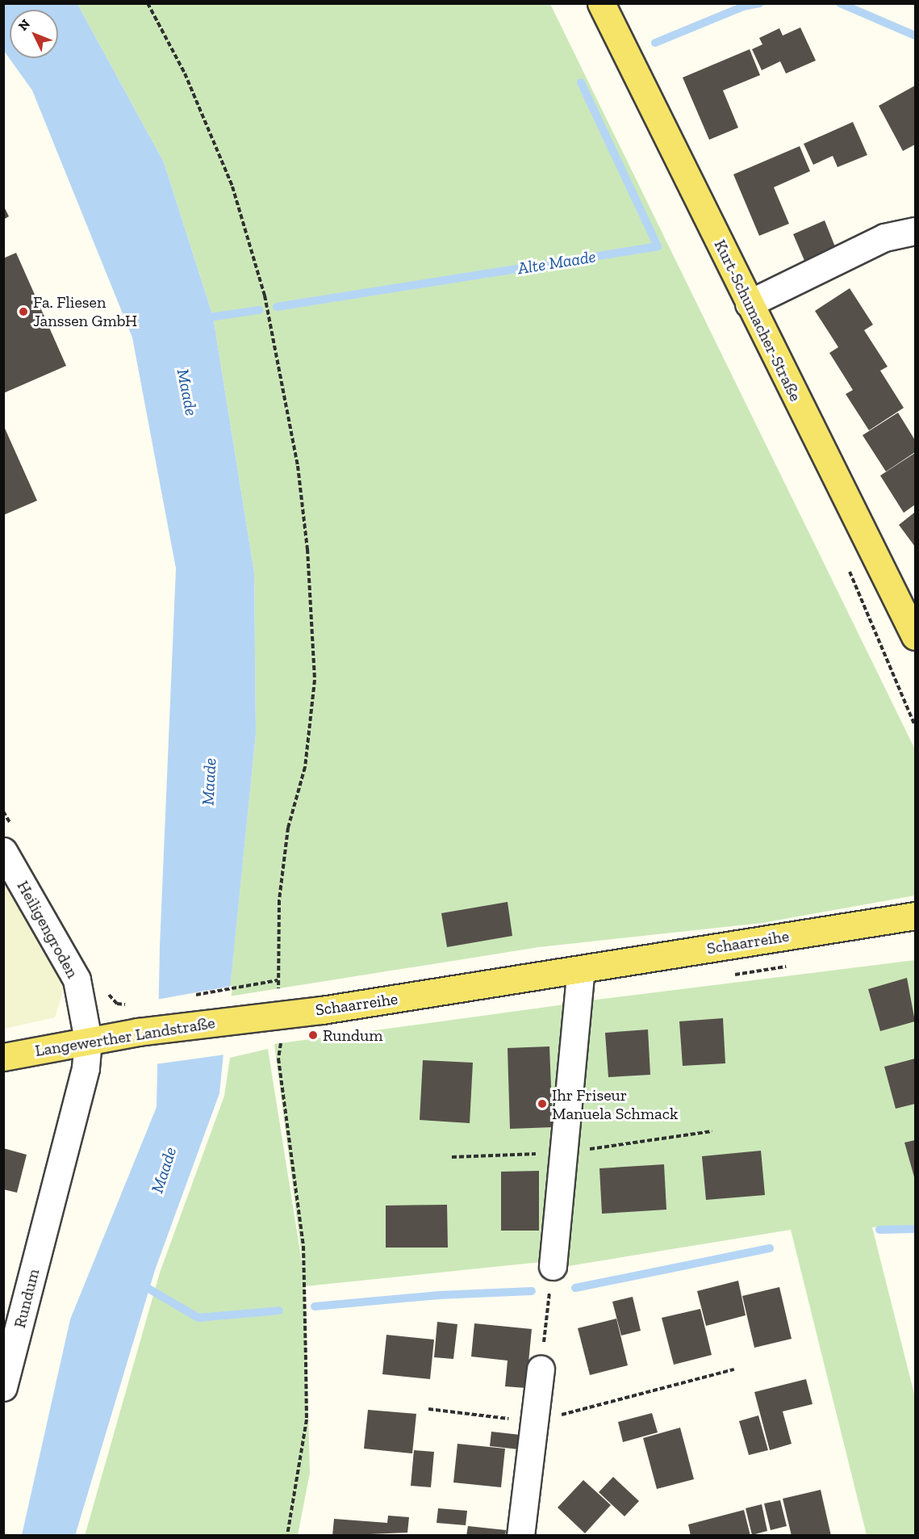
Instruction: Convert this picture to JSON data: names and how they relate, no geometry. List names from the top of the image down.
{
  "streets": {
    "main road": ["Kurt-Schumacher-Straße", "Schaarreihe", "Langewerther Landstraße"],
    "street": ["Heiligengroden", "Rundum"]
  },
  "crossings": [
    ["Heiligengroden", "Langewerther Landstraße"],
    ["Heiligengroden", "Rundum"],
    ["Schaarreihe", "Langewerther Landstraße"],
    ["Langewerther Landstraße", "Rundum"]
  ],
  "water": ["Alte Maade", "Maade"],
  "places": ["Fa. Fliesen Janssen GmbH", "Rundum", "Ihr Friseur Manuela Schmack"],
  "north": "top left"
}
